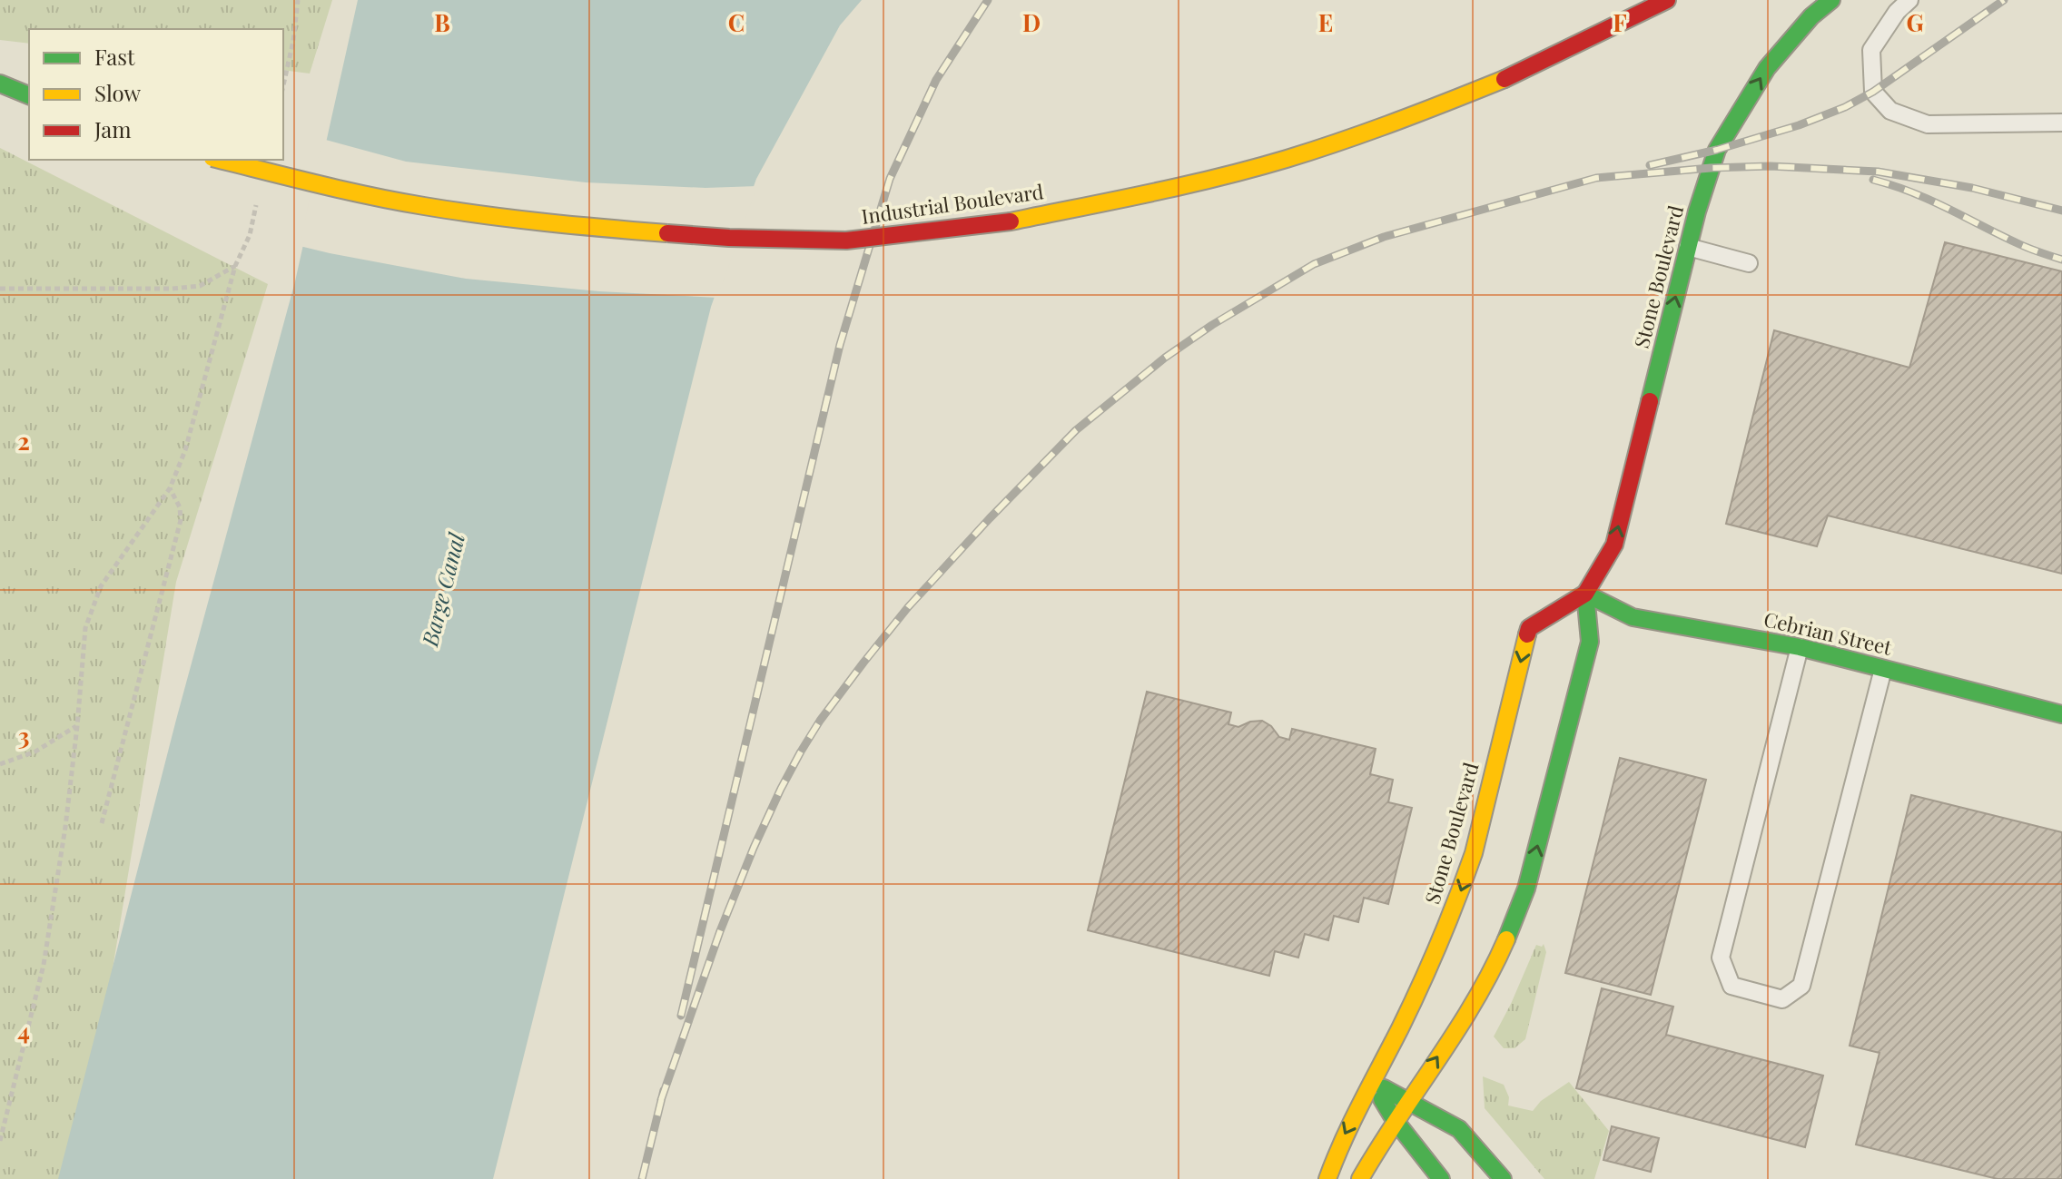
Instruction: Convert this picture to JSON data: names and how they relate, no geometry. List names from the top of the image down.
{
  "streets": {
    "street": ["Industrial Boulevard", "Stone Boulevard", "Cebrian Street"]
  },
  "crossings": [
    ["Stone Boulevard", "Cebrian Street"]
  ],
  "water": ["Barge Canal"],
  "legend": ["Fast", "Slow", "Jam"],
  "grid": {
    "columns": [
      "B",
      "C",
      "D",
      "E",
      "F",
      "G"
    ],
    "rows": ["2", "3", "4"]
  }
}
